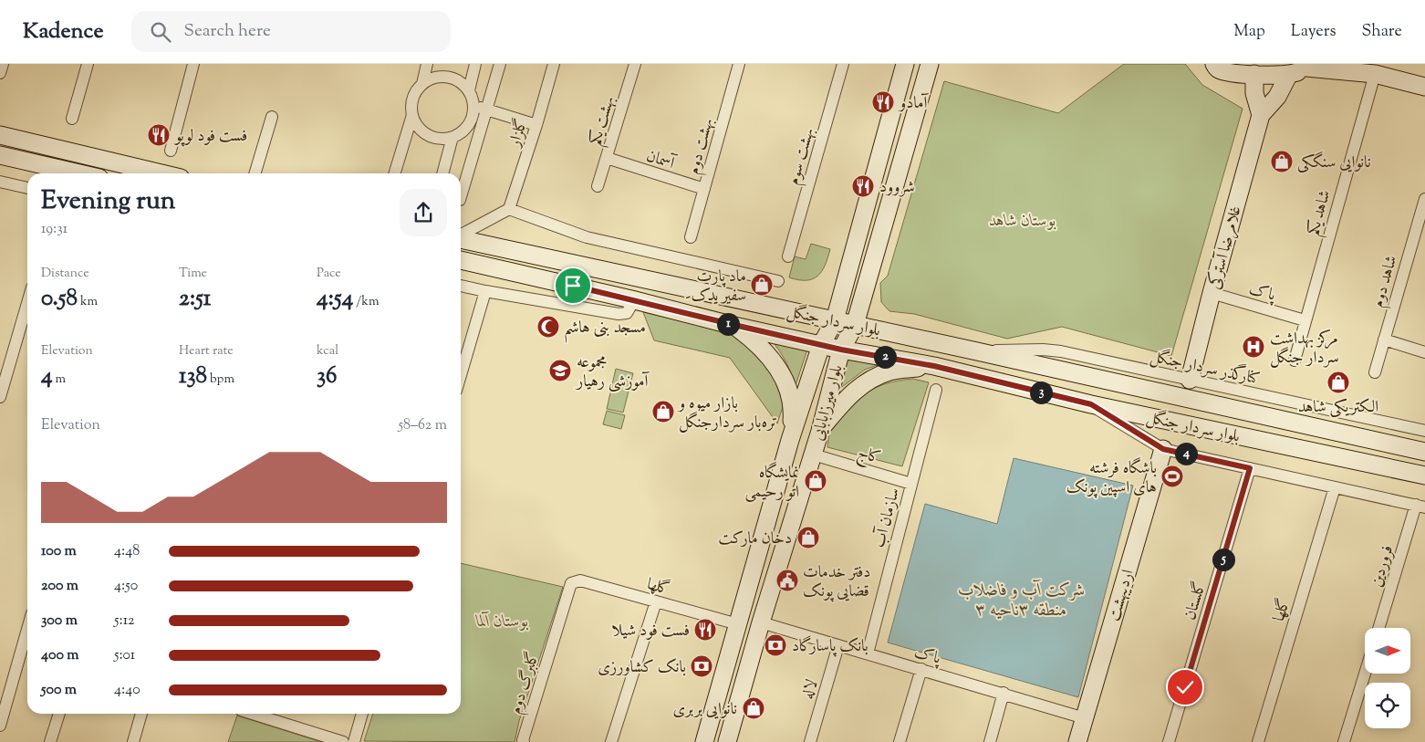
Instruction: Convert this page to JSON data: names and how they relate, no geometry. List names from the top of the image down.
{
  "streets": {
    "main road": [
      "غلامرضا آسترکی",
      "بلوار سردار جنگل",
      "بلوار میرزابابایی",
      "اردیبهشت"
    ],
    "street": [
      "بهشت یکم",
      "گلزار",
      "بهشت دوم",
      "بهشت سوم",
      "آسمان",
      "شاهد یکم",
      "شاهد دوم",
      "پاک",
      "کنارگذر سردار جنگل",
      "کاج",
      "سازمان آب",
      "فروردین",
      "گلها",
      "گلستان",
      "گلبرگ دوم",
      "لاله"
    ]
  },
  "crossings": [
    ["بهشت یکم", "آسمان"],
    ["بهشت دوم", "آسمان"],
    ["شاهد یکم", "پاک"],
    ["غلامرضا آسترکی", "پاک"],
    ["غلامرضا آسترکی", "کنارگذر سردار جنگل"],
    ["پاک", "بلوار میرزابابایی"],
    ["پاک", "سازمان آب"],
    ["پاک", "اردیبهشت"],
    ["پاک", "لاله"],
    ["بلوار سردار جنگل", "کنارگذر سردار جنگل"],
    ["بلوار سردار جنگل", "بلوار میرزابابایی"],
    ["بلوار میرزابابایی", "گلها"],
    ["کاج", "سازمان آب"],
    ["گلها", "گلبرگ دوم"]
  ],
  "water": ["شرکت آب و فاضلاب منطقه ۳ناحیه ۳"],
  "parks": ["بوستان شاهد", "بوستان آلما"],
  "places": {
    "restaurant": [
      "آمادو",
      "فست فود لوپو",
      "شروود",
      "فست فود شیلا"
    ],
    "shop": [
      "نانوایی سنگکی",
      "ماد پارت -سفیر یدک",
      "الکتریکی شاهد",
      "بازار میوه و تره‌بار سردارجنگل",
      "نمایشگاه اتو رحیمی",
      "دخان مارکت",
      "نانوایی بربری"
    ],
    "mosque": ["مسجد بنی هاشم"],
    "hospital": ["مرکز بهداشت سردار جنگل"],
    "school or university": ["مجموعه آموزشی رهیار"],
    "sports": ["باشگاه فرشته های اسپین پونک"],
    "public building": ["دفتر خدمات قضایی پونک"],
    "bank": ["بانک پاسارگاد", "بانک کشاورزی"]
  },
  "north": "right",
  "page": {
    "header": "Kadence",
    "search": "Search here",
    "nav": ["Map", "Layers", "Share"],
    "heading": ["Evening run", "19:31"],
    "stats": [
      ["Distance", "0.58 km"],
      ["Time", "2:51"],
      ["Pace", "4:54 /km"],
      ["Elevation", "4 m"],
      ["Heart rate", "138 bpm"],
      ["kcal", "36"]
    ],
    "pins": [
      "1",
      "2",
      "3",
      "4",
      "5"
    ],
    "chart": ["Elevation", "58–62 m"],
    "list": [
      {
        "name": "100 m",
        "note": "4:48"
      },
      {
        "name": "200 m",
        "note": "4:50"
      },
      {
        "name": "300 m",
        "note": "5:12"
      },
      {
        "name": "400 m",
        "note": "5:01"
      },
      {
        "name": "500 m",
        "note": "4:40"
      }
    ]
  }
}
